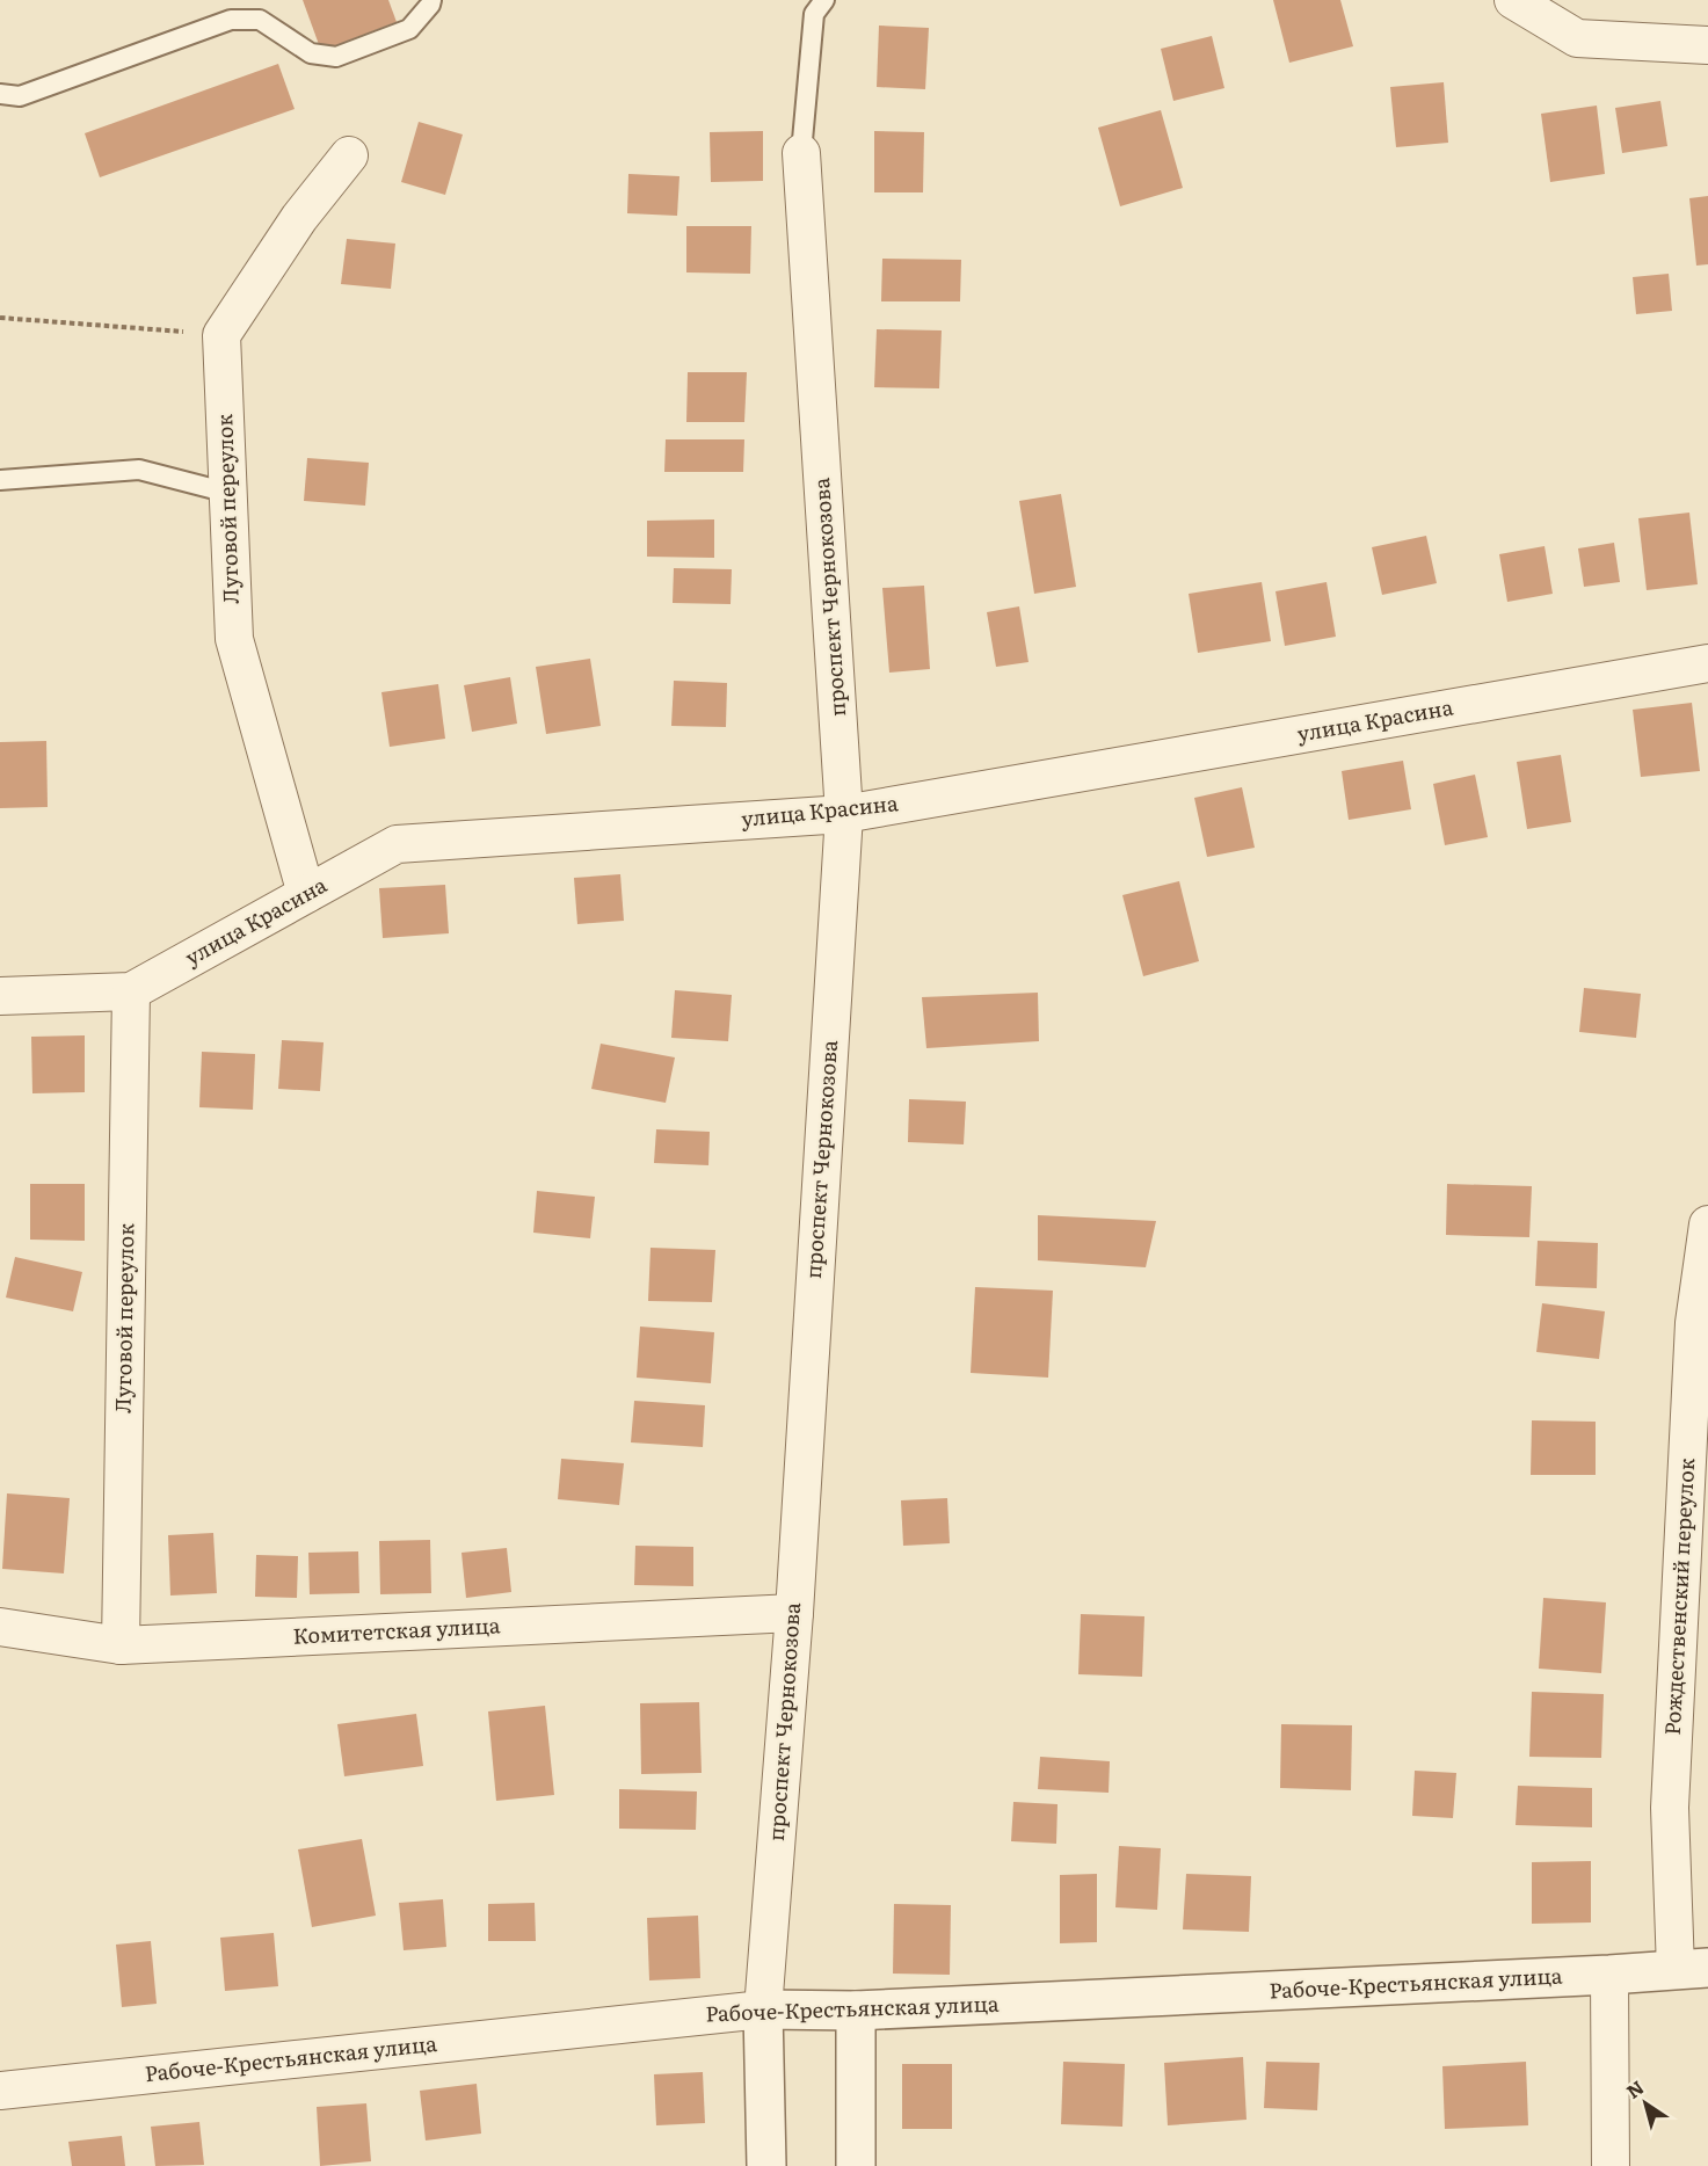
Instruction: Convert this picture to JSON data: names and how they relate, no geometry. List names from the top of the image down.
{
  "streets": {
    "street": [
      "Луговой переулок",
      "проспект Чернокозова",
      "улица Красина",
      "Рождественский переулок",
      "Комитетская улица",
      "Рабоче-Крестьянская улица"
    ]
  },
  "crossings": [
    ["Луговой переулок", "улица Красина"],
    ["Луговой переулок", "Комитетская улица"],
    ["проспект Чернокозова", "улица Красина"],
    ["проспект Чернокозова", "Комитетская улица"],
    ["проспект Чернокозова", "Рабоче-Крестьянская улица"],
    ["Рождественский переулок", "Рабоче-Крестьянская улица"]
  ],
  "north": "top left"
}
